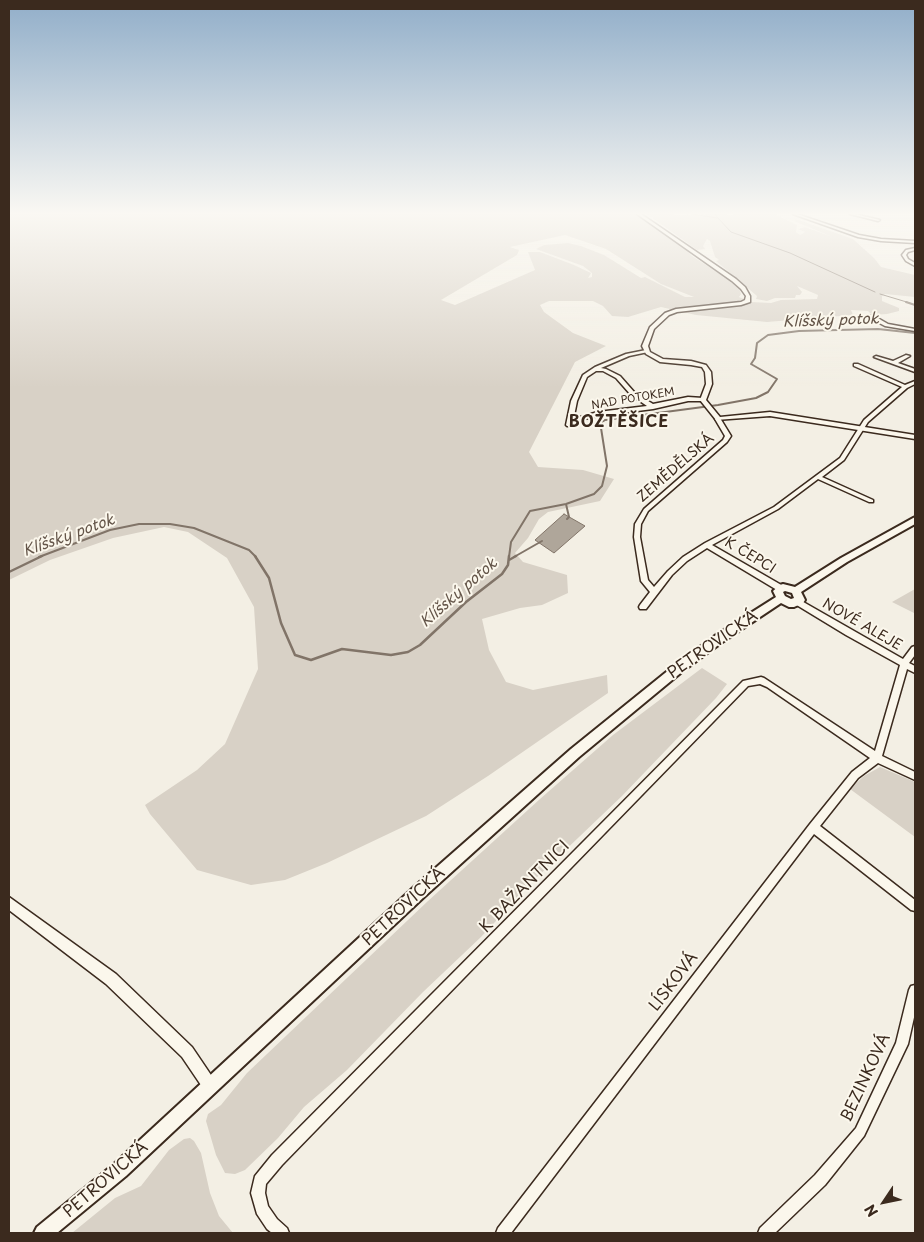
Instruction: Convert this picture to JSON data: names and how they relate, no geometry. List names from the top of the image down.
{
  "streets": {
    "main road": ["PETROVICKÁ"],
    "street": [
      "NAD POTOKEM",
      "ZEMĚDĚLSKÁ",
      "K ČEPCI",
      "NOVÉ ALEJE",
      "K BAŽANTNICI",
      "LÍSKOVÁ",
      "BEZINKOVÁ"
    ]
  },
  "crossings": [
    ["K ČEPCI", "PETROVICKÁ"],
    ["K BAŽANTNICI", "LÍSKOVÁ"]
  ],
  "districts": ["BOŽTĚŠICE"],
  "water": ["Klíšský potok"],
  "north": "bottom left"
}
